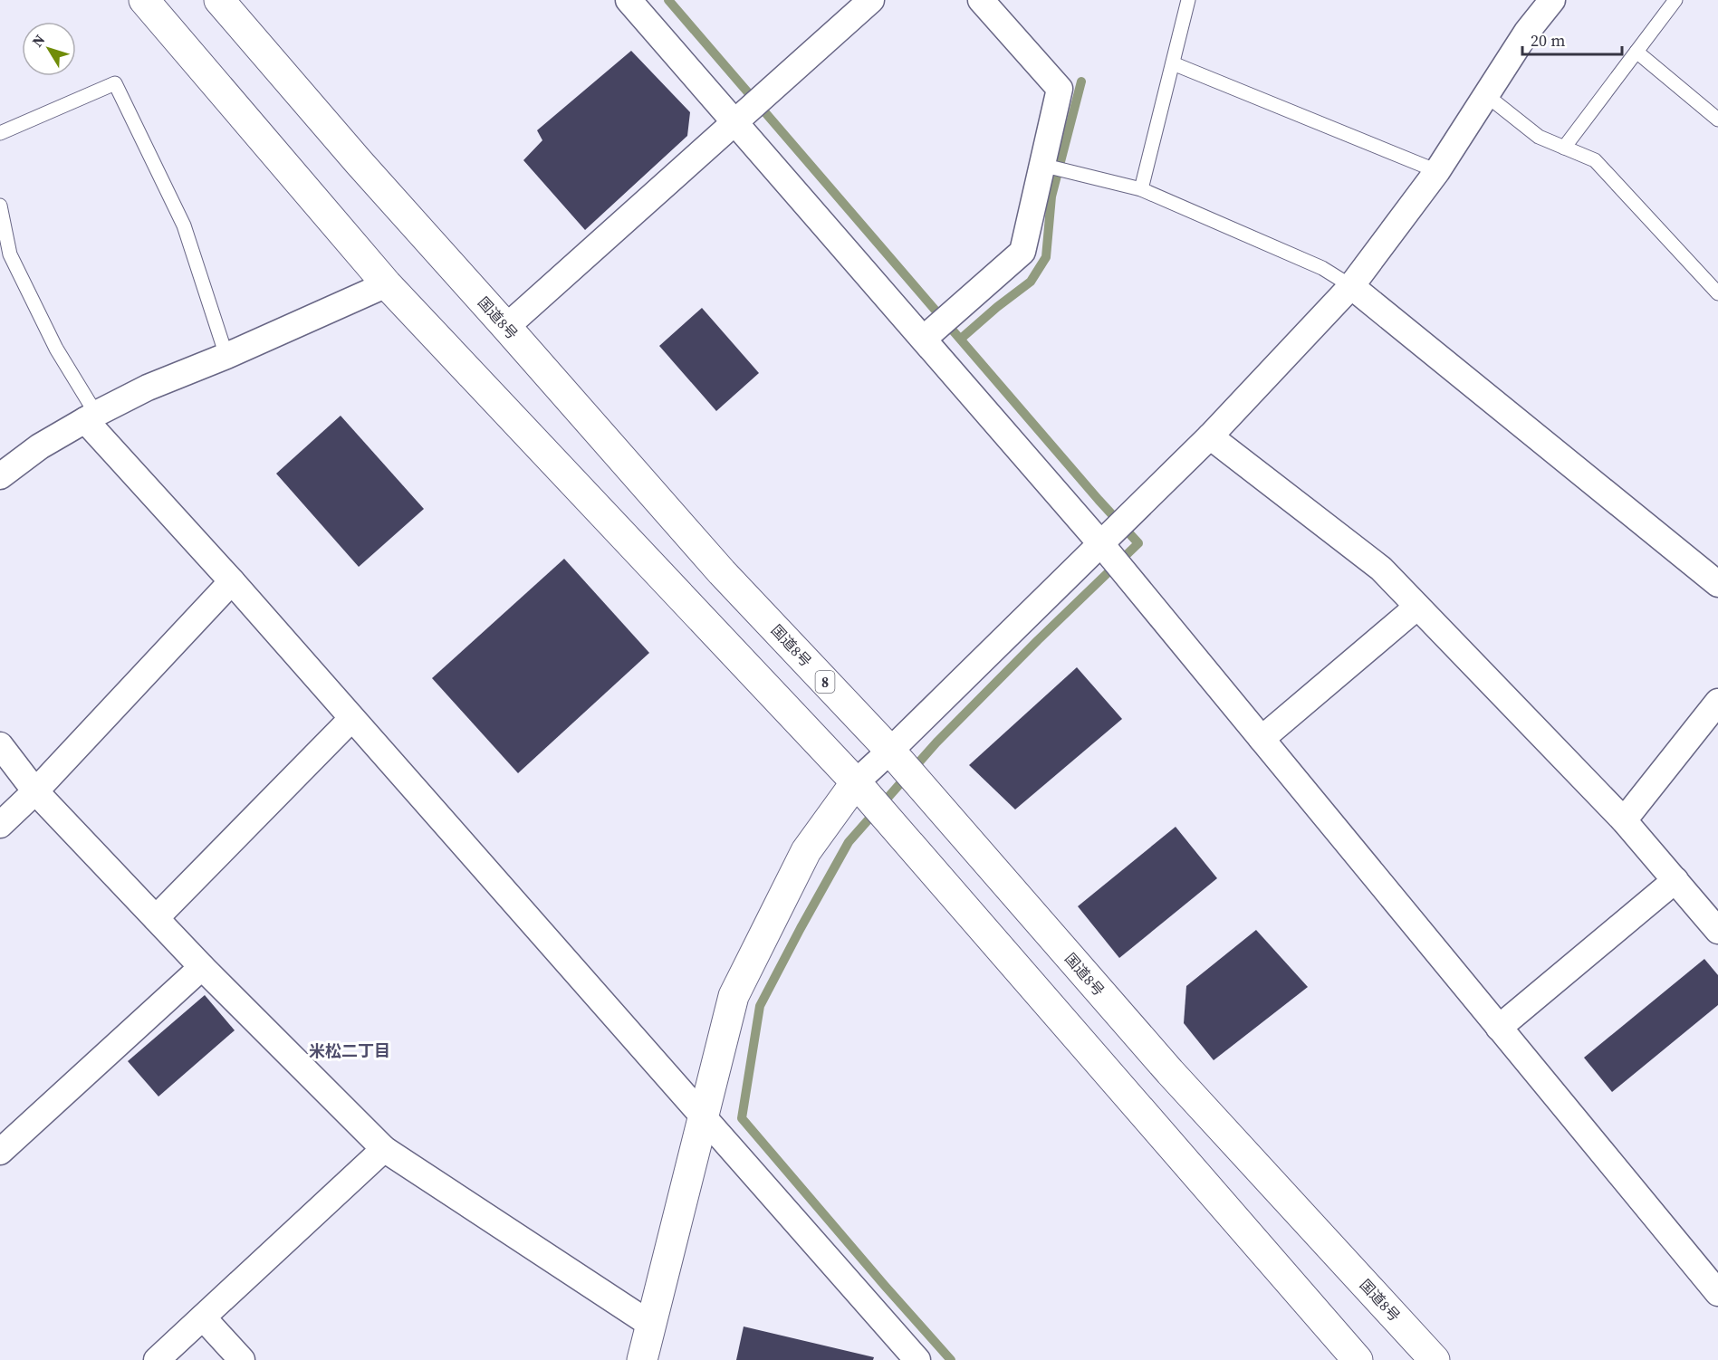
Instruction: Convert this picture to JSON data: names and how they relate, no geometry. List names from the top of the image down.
{
  "streets": {
    "main road": ["国道8号", "8"]
  },
  "districts": ["米松二丁目"],
  "scale_bar": "20 m",
  "north": "top left"
}
